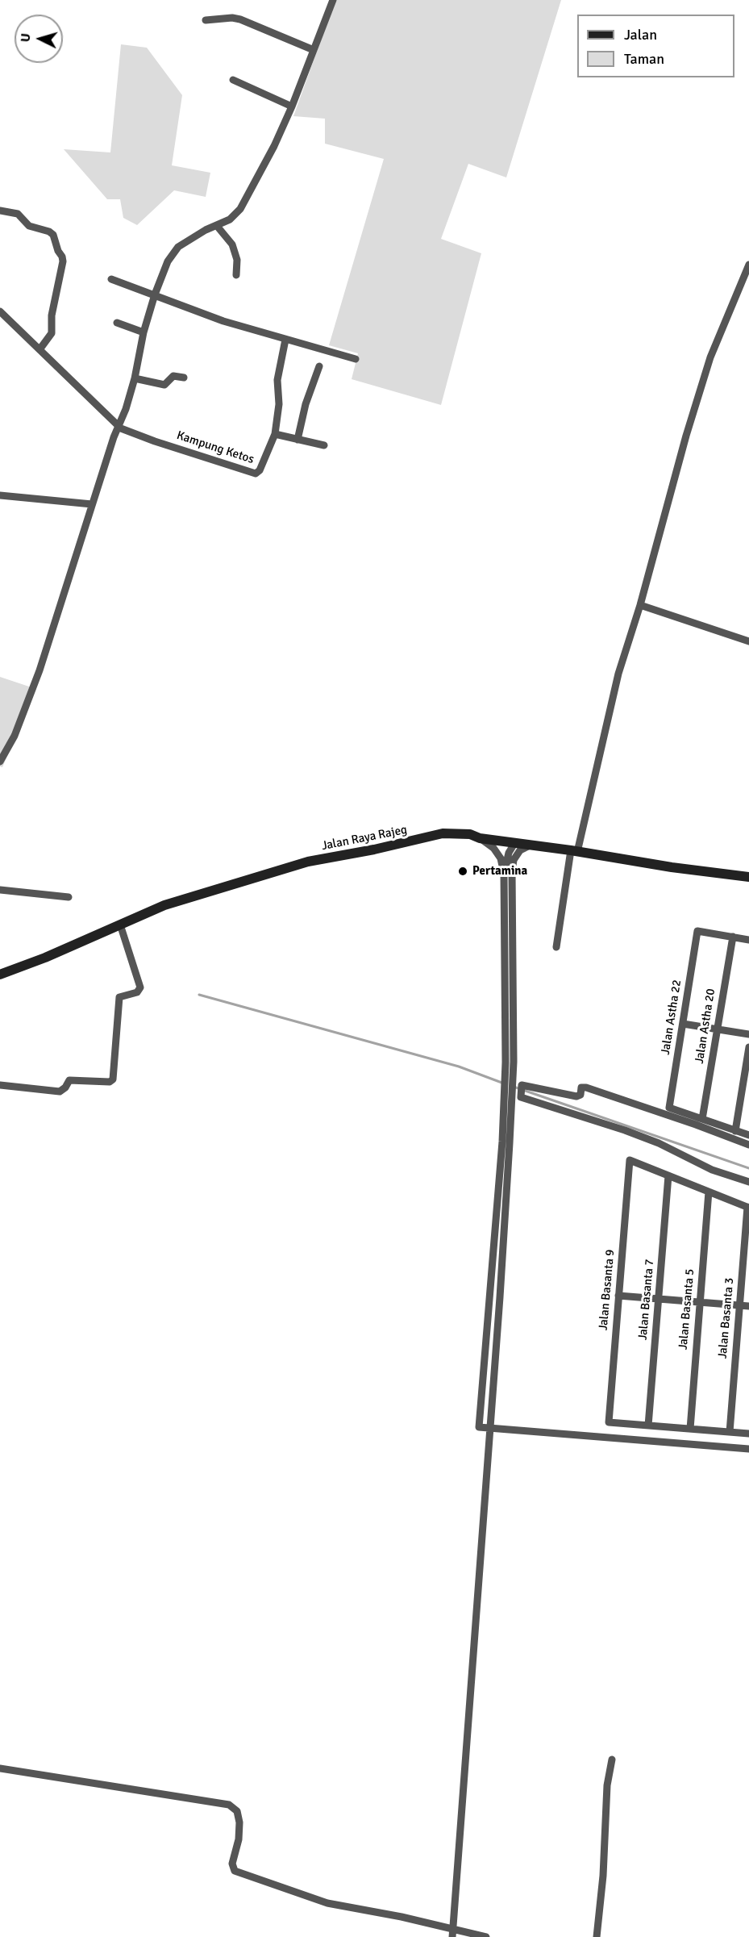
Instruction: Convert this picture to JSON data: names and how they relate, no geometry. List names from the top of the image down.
{
  "streets": {
    "main road": ["Jalan Raya Rajeg"],
    "street": [
      "Kampung Ketos",
      "Jalan Astha 22",
      "Jalan Astha 20",
      "Jalan Basanta 9",
      "Jalan Basanta 7",
      "Jalan Basanta 5",
      "Jalan Basanta 3"
    ]
  },
  "crossings": [
    ["Jalan Astha 22", "Jalan Astha 20"],
    ["Jalan Basanta 9", "Jalan Basanta 7"]
  ],
  "places": ["Pertamina"],
  "legend": ["Jalan", "Taman"],
  "north": "left"
}
